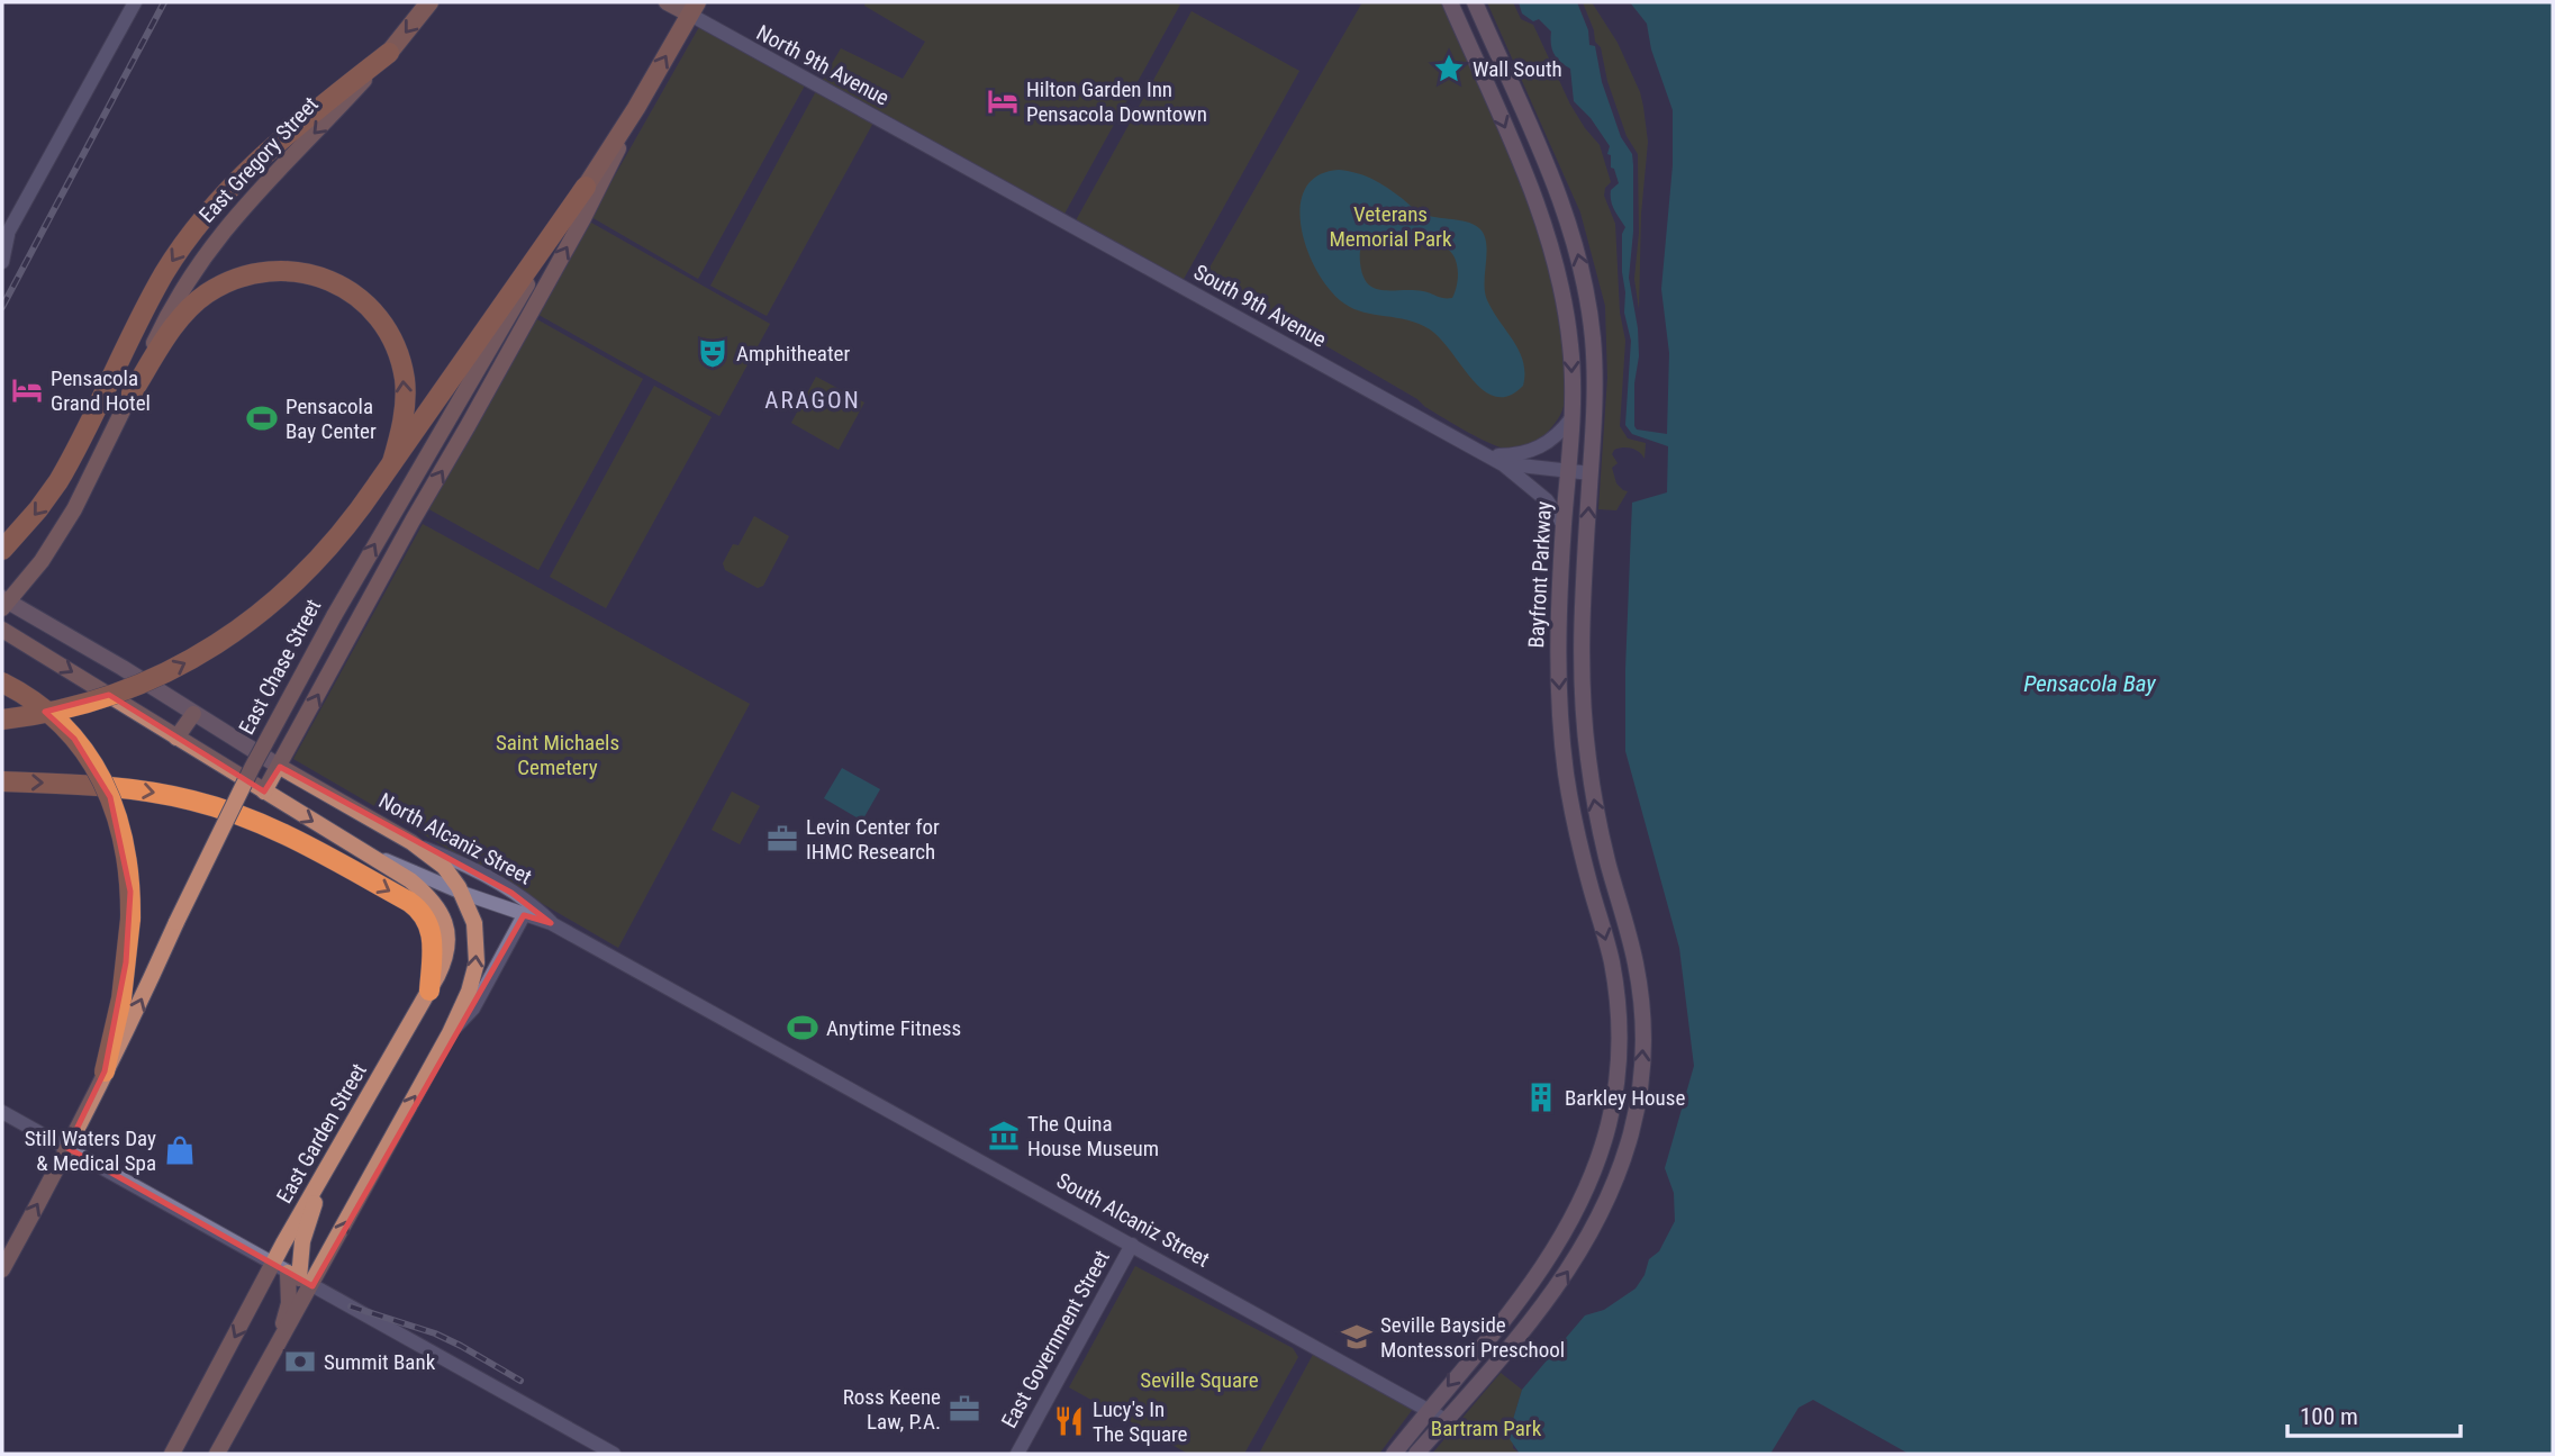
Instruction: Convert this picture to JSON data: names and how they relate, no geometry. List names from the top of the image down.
{
  "streets": {
    "highway": ["East Gregory Street", "East Chase Street"],
    "main road": [
      "North 9th Avenue",
      "Bayfront Parkway",
      "North Alcaniz Street",
      "East Garden Street"
    ],
    "street": ["South 9th Avenue", "South Alcaniz Street", "East Government Street"]
  },
  "crossings": [
    ["North 9th Avenue", "South 9th Avenue"],
    ["North 9th Avenue", "East Chase Street"],
    ["East Gregory Street", "North Alcaniz Street"],
    ["South 9th Avenue", "Bayfront Parkway"],
    ["Bayfront Parkway", "South Alcaniz Street"],
    ["East Chase Street", "North Alcaniz Street"],
    ["North Alcaniz Street", "East Garden Street"],
    ["North Alcaniz Street", "South Alcaniz Street"],
    ["South Alcaniz Street", "East Government Street"]
  ],
  "one_way": ["East Chase Street"],
  "districts": ["ARAGON"],
  "water": ["Pensacola Bay"],
  "parks": [
    "Veterans Memorial Park",
    "Saint Michaels Cemetery",
    "Seville Square",
    "Bartram Park"
  ],
  "places": {
    "place": ["Wall South"],
    "hotel": ["Hilton Garden Inn Pensacola Downtown", "Pensacola Grand Hotel"],
    "theatre": ["Amphitheater"],
    "sports": ["Pensacola Bay Center", "Anytime Fitness"],
    "office": ["Levin Center for IHMC Research", "Ross Keene Law, P.A."],
    "building": ["Barkley House"],
    "museum": ["The Quina House Museum"],
    "shop": ["Still Waters Day & Medical Spa"],
    "school or university": ["Seville Bayside Montessori Preschool"],
    "bank": ["Summit Bank"],
    "restaurant": ["Lucy's In The Square"]
  },
  "scale_bar": "100 m"
}
